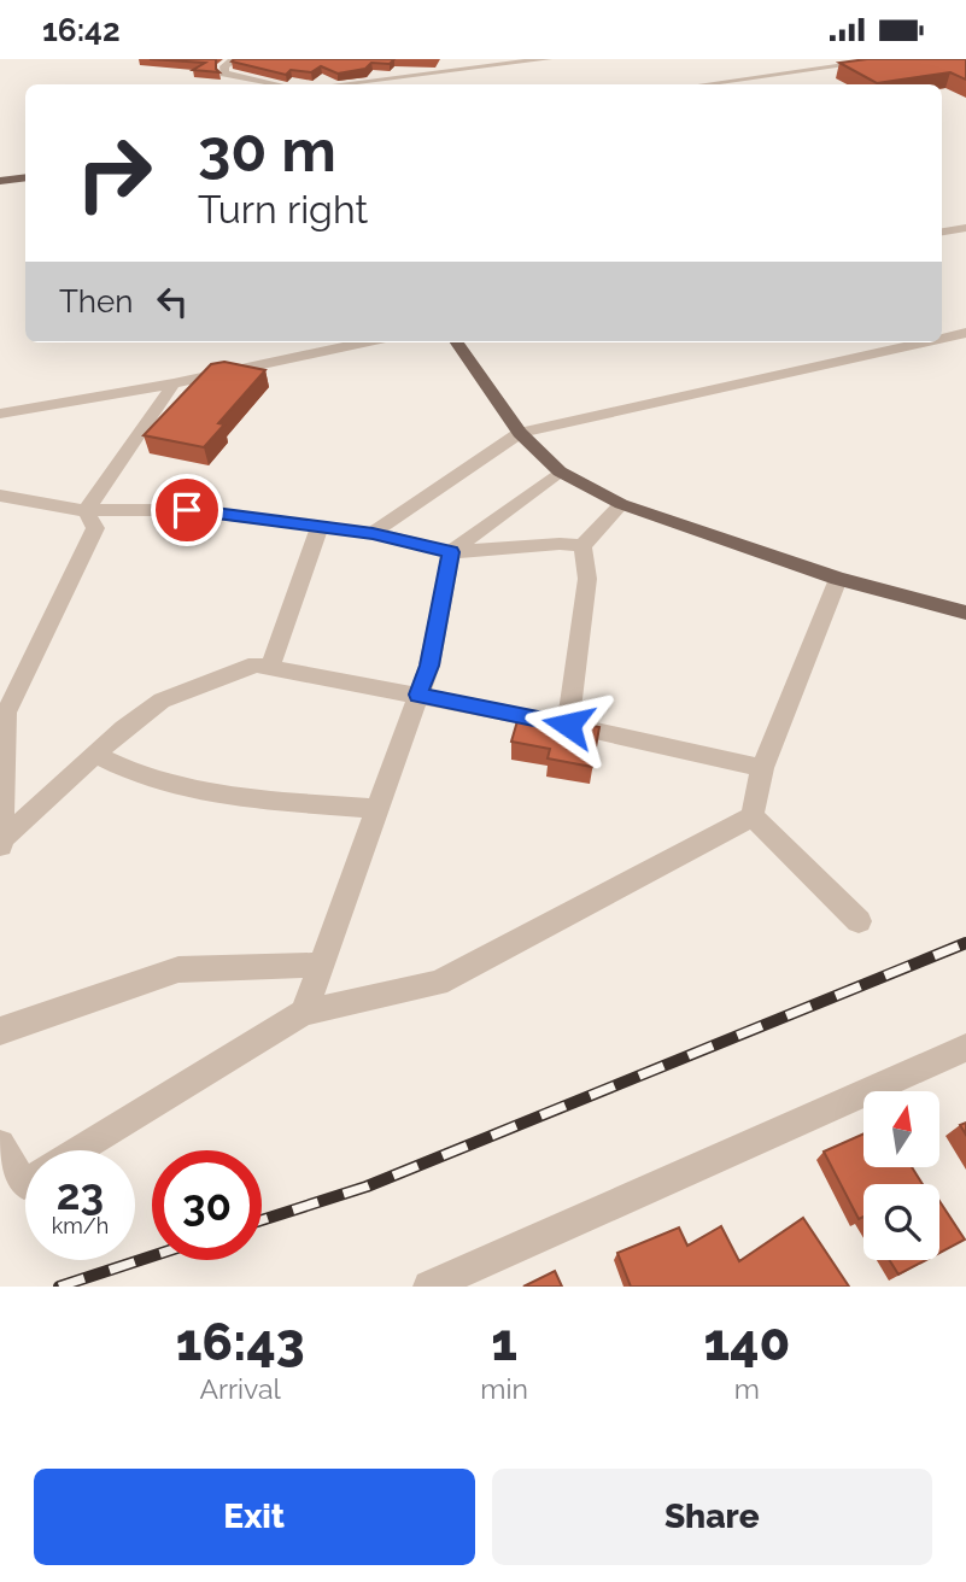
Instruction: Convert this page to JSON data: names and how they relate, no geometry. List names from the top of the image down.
{
  "north": "top",
  "page": {
    "status": "16:42",
    "turn": ["30 m", "Turn right"],
    "then": "Then",
    "speed": "23 km/h",
    "limit": "30",
    "eta": [
      "16:43",
      "Arrival",
      "1",
      "min",
      "140",
      "m"
    ],
    "buttons": ["Exit", "Share"]
  }
}
